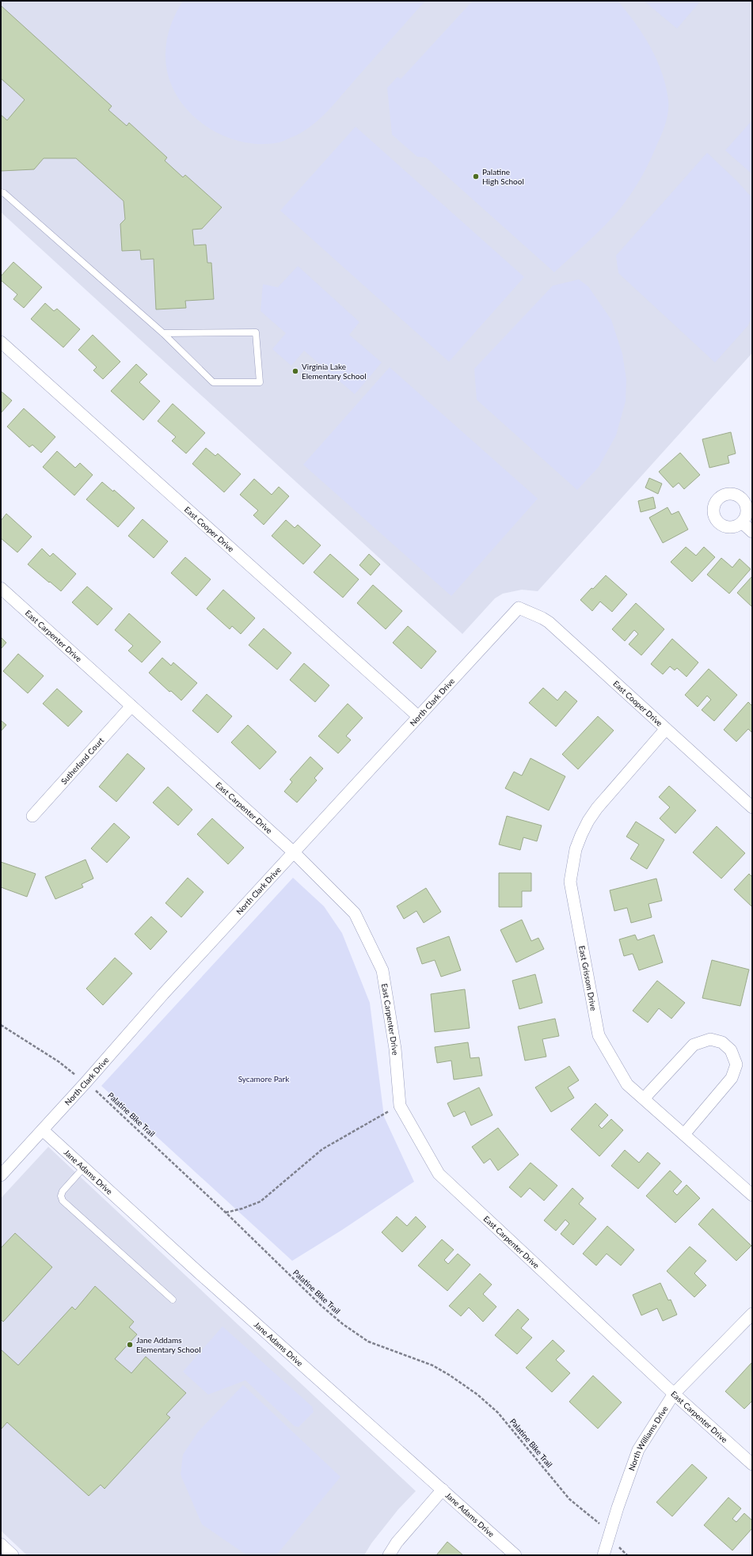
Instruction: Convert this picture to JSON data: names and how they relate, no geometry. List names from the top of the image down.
{
  "streets": {
    "street": [
      "East Cooper Drive",
      "East Carpenter Drive",
      "North Clark Drive",
      "Sutherland Court",
      "East Grissom Drive",
      "Jane Adams Drive",
      "North Williams Drive"
    ],
    "path": ["Palatine Bike Trail"]
  },
  "crossings": [
    ["East Cooper Drive", "North Clark Drive"],
    ["East Cooper Drive", "East Grissom Drive"],
    ["East Carpenter Drive", "North Clark Drive"],
    ["East Carpenter Drive", "Sutherland Court"],
    ["East Carpenter Drive", "North Williams Drive"],
    ["North Clark Drive", "Palatine Bike Trail"],
    ["North Clark Drive", "Jane Adams Drive"],
    ["Palatine Bike Trail", "North Williams Drive"]
  ],
  "parks": ["Sycamore Park"],
  "places": ["Palatine High School", "Virginia Lake Elementary School", "Jane Addams Elementary School"]
}
